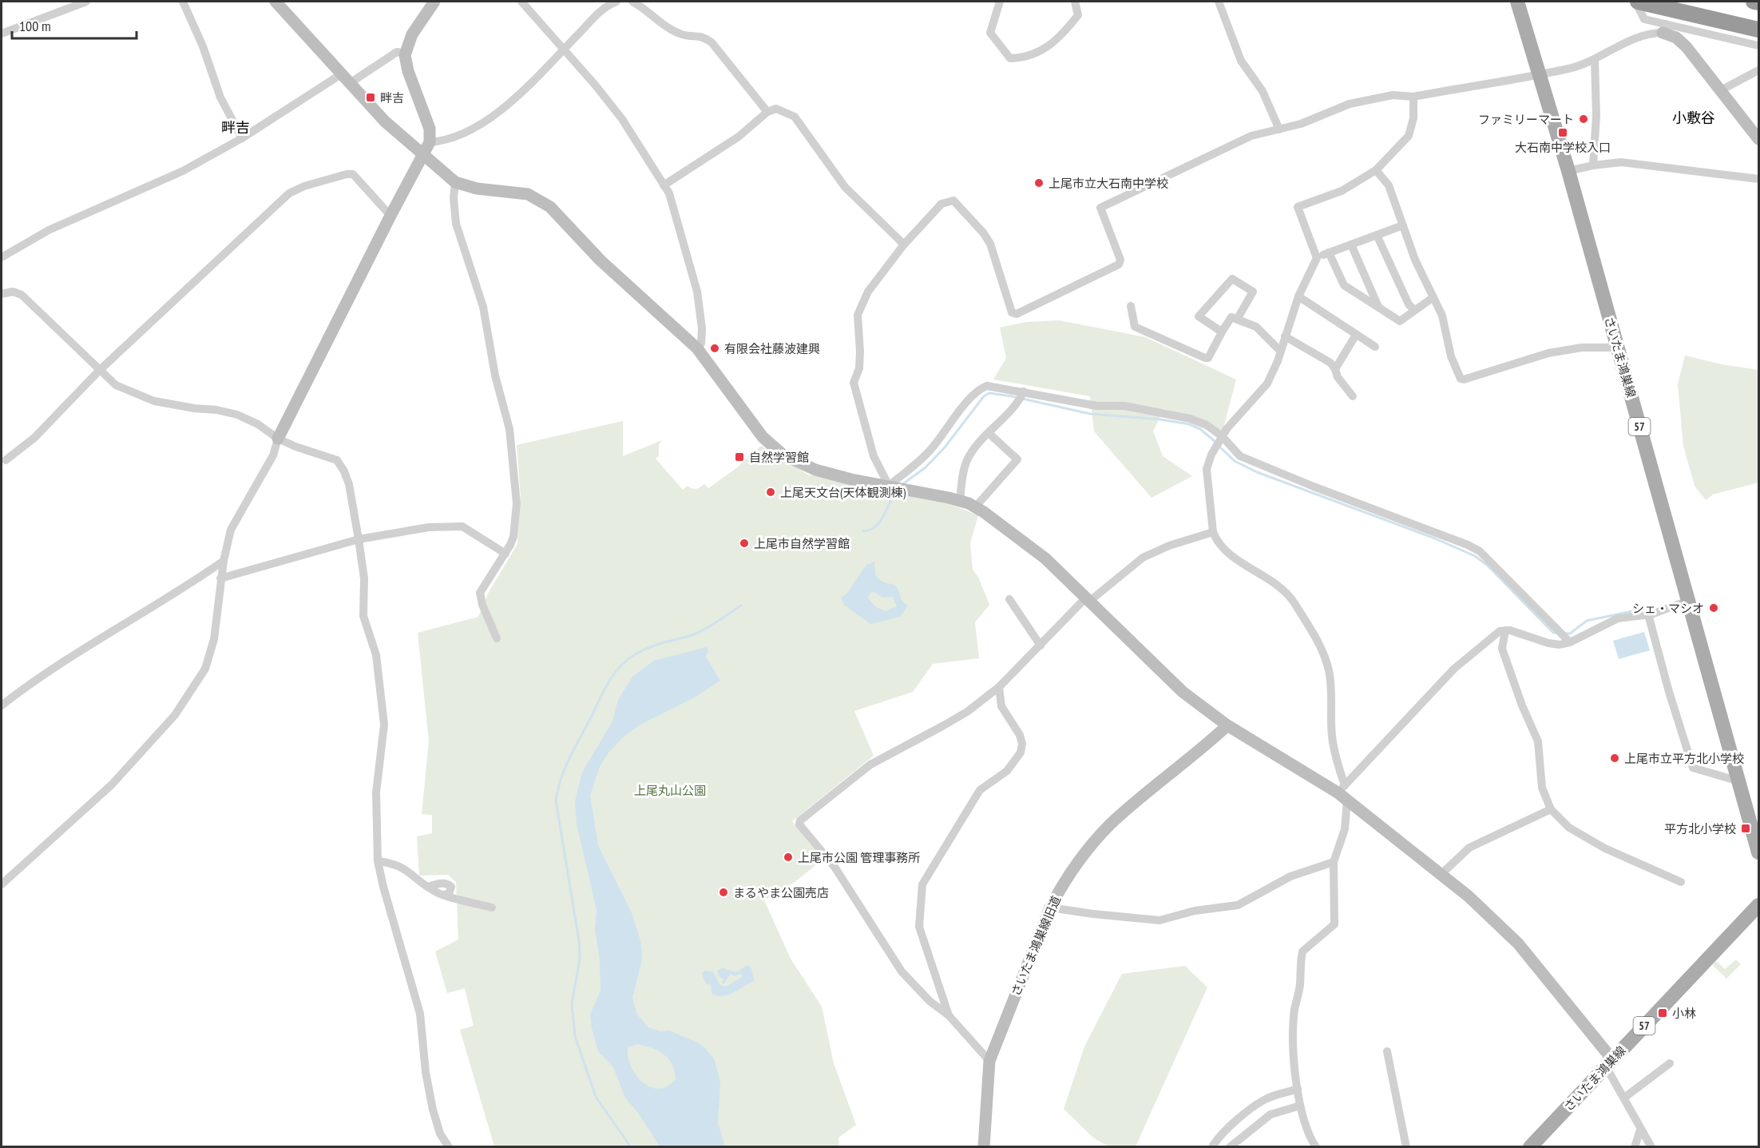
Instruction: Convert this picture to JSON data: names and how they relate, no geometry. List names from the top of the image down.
{
  "streets": {
    "main road": ["さいたま鴻巣線", "57"],
    "street": ["さいたま鴻巣線旧道"]
  },
  "districts": ["小敷谷", "畔吉"],
  "parks": ["上尾丸山公園"],
  "places": {
    "transit": [
      "畔吉",
      "大石南中学校入口",
      "自然学習館",
      "平方北小学校",
      "小林"
    ],
    "other": [
      "ファミリーマート",
      "上尾市立大石南中学校",
      "有限会社藤波建興",
      "上尾天文台(天体観測棟)",
      "上尾市自然学習館",
      "シェ・マシオ",
      "上尾市立平方北小学校",
      "上尾市公園 管理事務所",
      "まるやま公園売店"
    ]
  },
  "scale_bar": "100 m"
}
